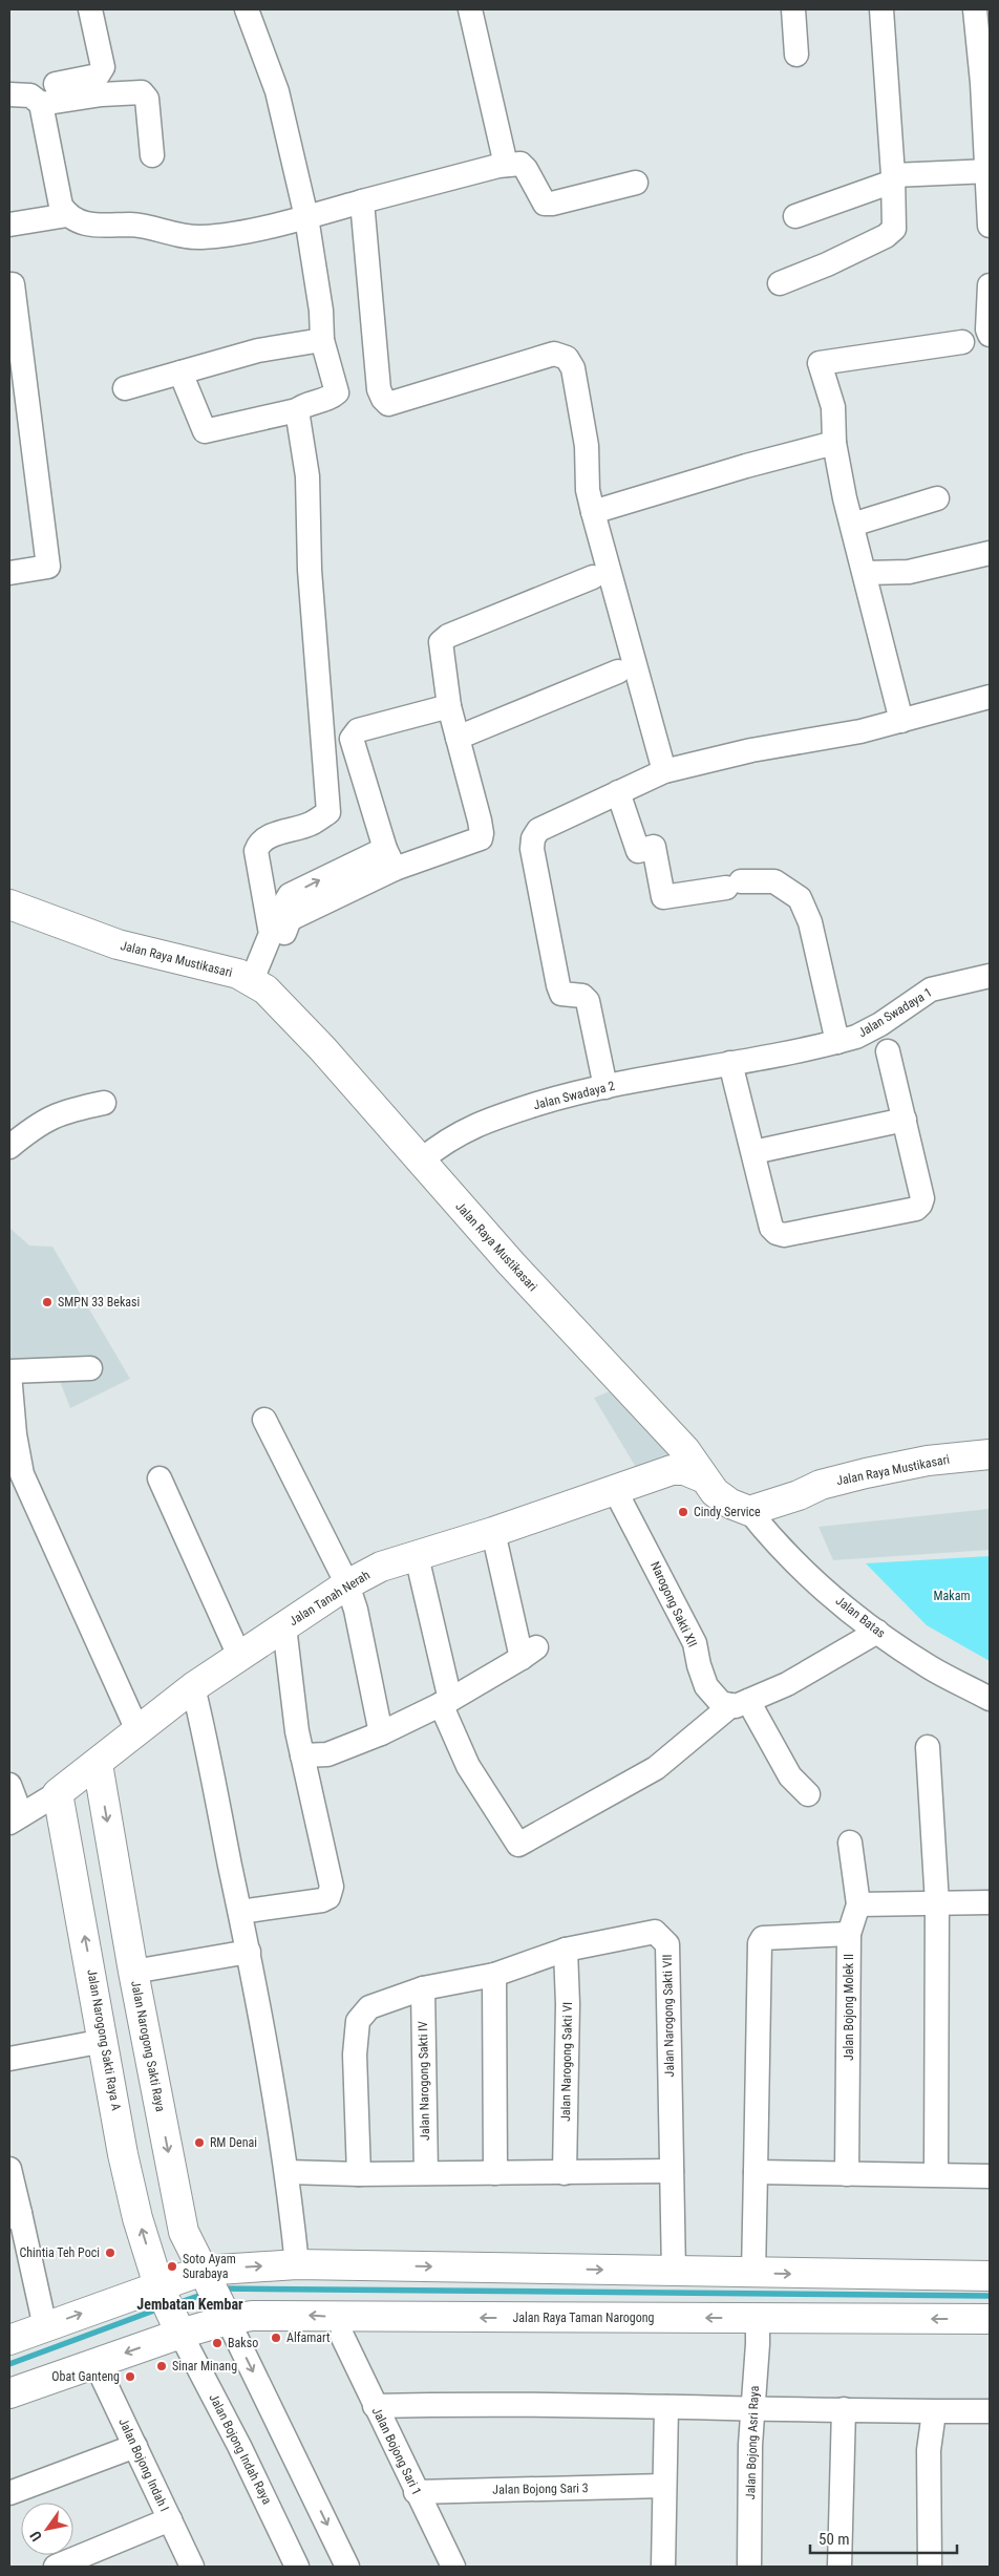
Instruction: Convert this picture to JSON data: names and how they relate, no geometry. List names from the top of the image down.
{
  "streets": {
    "street": [
      "Jalan Raya Mustikasari",
      "Jalan Swadaya 1",
      "Jalan Swadaya 2",
      "Jalan Tanah Nerah",
      "Narogong Sakti XII",
      "Jalan Batas",
      "Jalan Bojong Molek II",
      "Jalan Narogong Sakti VII",
      "Jalan Narogong Sakti Raya A",
      "Jalan Narogong Sakti Raya",
      "Jalan Narogong Sakti VI",
      "Jalan Narogong Sakti IV",
      "Jalan Raya Taman Narogong",
      "Jalan Bojong Asri Raya",
      "Jalan Bojong Indah Raya",
      "Jalan Bojong Sari 1",
      "Jalan Bojong Indah I",
      "Jalan Bojong Sari 3"
    ]
  },
  "crossings": [
    ["Jalan Raya Mustikasari", "Jalan Swadaya 2"],
    ["Jalan Raya Mustikasari", "Jalan Tanah Nerah"],
    ["Jalan Raya Mustikasari", "Jalan Batas"],
    ["Jalan Swadaya 1", "Jalan Swadaya 2"],
    ["Jalan Tanah Nerah", "Narogong Sakti XII"],
    ["Jalan Tanah Nerah", "Jalan Narogong Sakti Raya A"],
    ["Jalan Tanah Nerah", "Jalan Narogong Sakti Raya"],
    ["Jalan Narogong Sakti VII", "Jalan Narogong Sakti VI"],
    ["Jalan Narogong Sakti VII", "Jalan Narogong Sakti IV"],
    ["Jalan Narogong Sakti VII", "Jalan Raya Taman Narogong"],
    ["Jalan Narogong Sakti Raya A", "Jalan Raya Taman Narogong"],
    ["Jalan Narogong Sakti Raya A", "Jalan Bojong Indah Raya"],
    ["Jalan Narogong Sakti Raya", "Jalan Raya Taman Narogong"],
    ["Jalan Raya Taman Narogong", "Jalan Bojong Asri Raya"],
    ["Jalan Raya Taman Narogong", "Jalan Bojong Indah Raya"],
    ["Jalan Bojong Sari 1", "Jalan Bojong Sari 3"]
  ],
  "districts": ["Jembatan Kembar"],
  "parks": ["Makam"],
  "places": [
    "SMPN 33 Bekasi",
    "Cindy Service",
    "RM Denai",
    "Chintia Teh Poci",
    "Soto Ayam Surabaya",
    "Alfamart",
    "Bakso",
    "Sinar Minang",
    "Obat Ganteng"
  ],
  "scale_bar": "50 m",
  "north": "bottom left"
}
